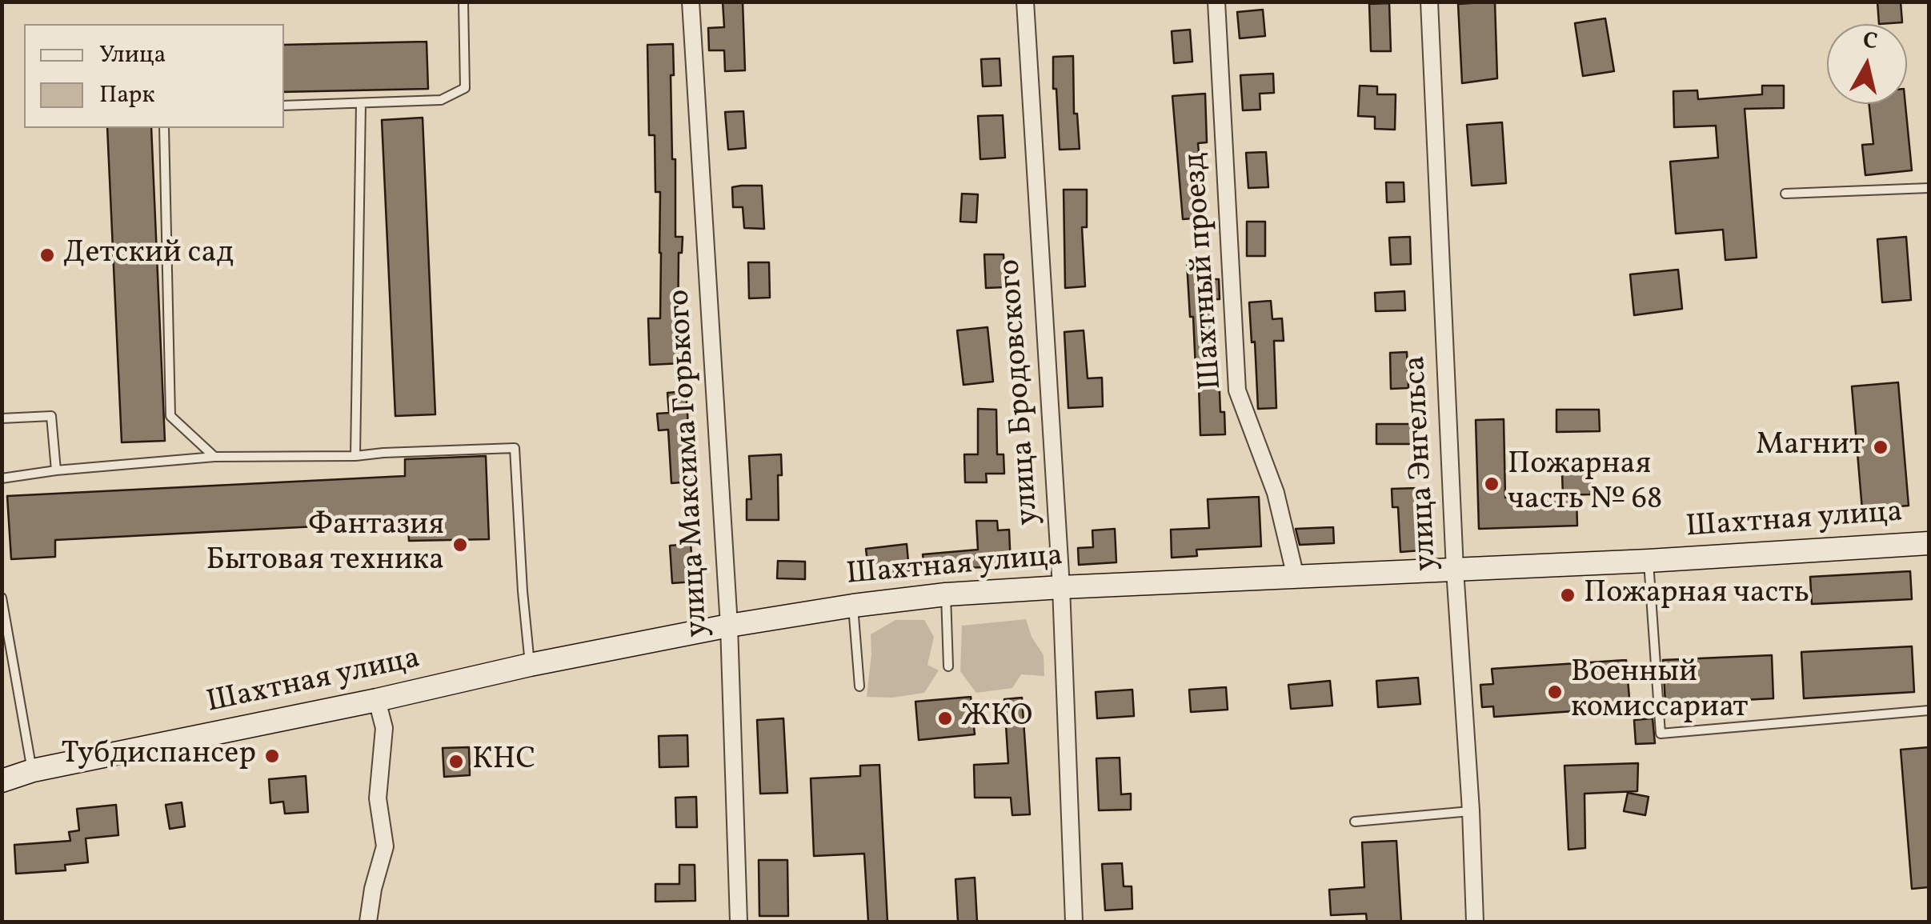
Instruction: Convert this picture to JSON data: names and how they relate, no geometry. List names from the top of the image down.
{
  "streets": {
    "main road": ["Шахтная улица"],
    "street": [
      "Шахтный проезд",
      "улица Бродовского",
      "улица Максима Горького",
      "улица Энгельса"
    ]
  },
  "crossings": [
    ["Шахтный проезд", "Шахтная улица"],
    ["улица Бродовского", "Шахтная улица"],
    ["улица Максима Горького", "Шахтная улица"],
    ["улица Энгельса", "Шахтная улица"]
  ],
  "places": [
    "Детский сад",
    "Магнит",
    "Пожарная часть № 68",
    "Фантазия Бытовая техника",
    "Пожарная часть",
    "Военный комиссариат",
    "ЖКО",
    "Тубдиспансер",
    "КНС"
  ],
  "legend": ["Улица", "Парк"],
  "north": "top"
}
